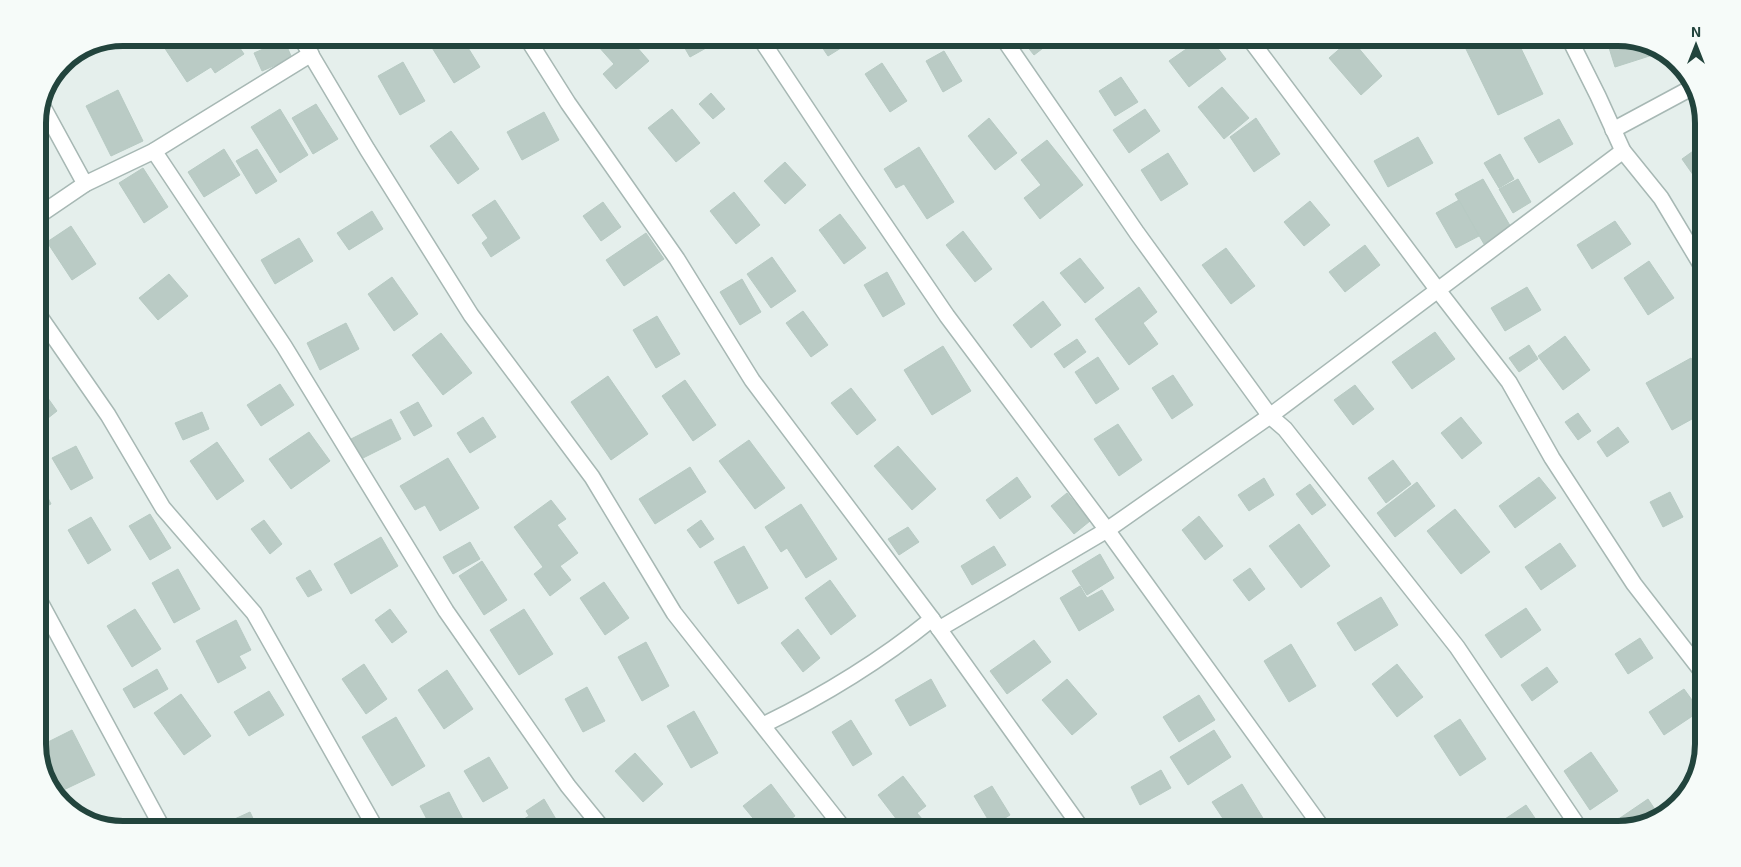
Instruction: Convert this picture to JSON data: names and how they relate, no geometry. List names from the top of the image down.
{
  "north": "top"
}
